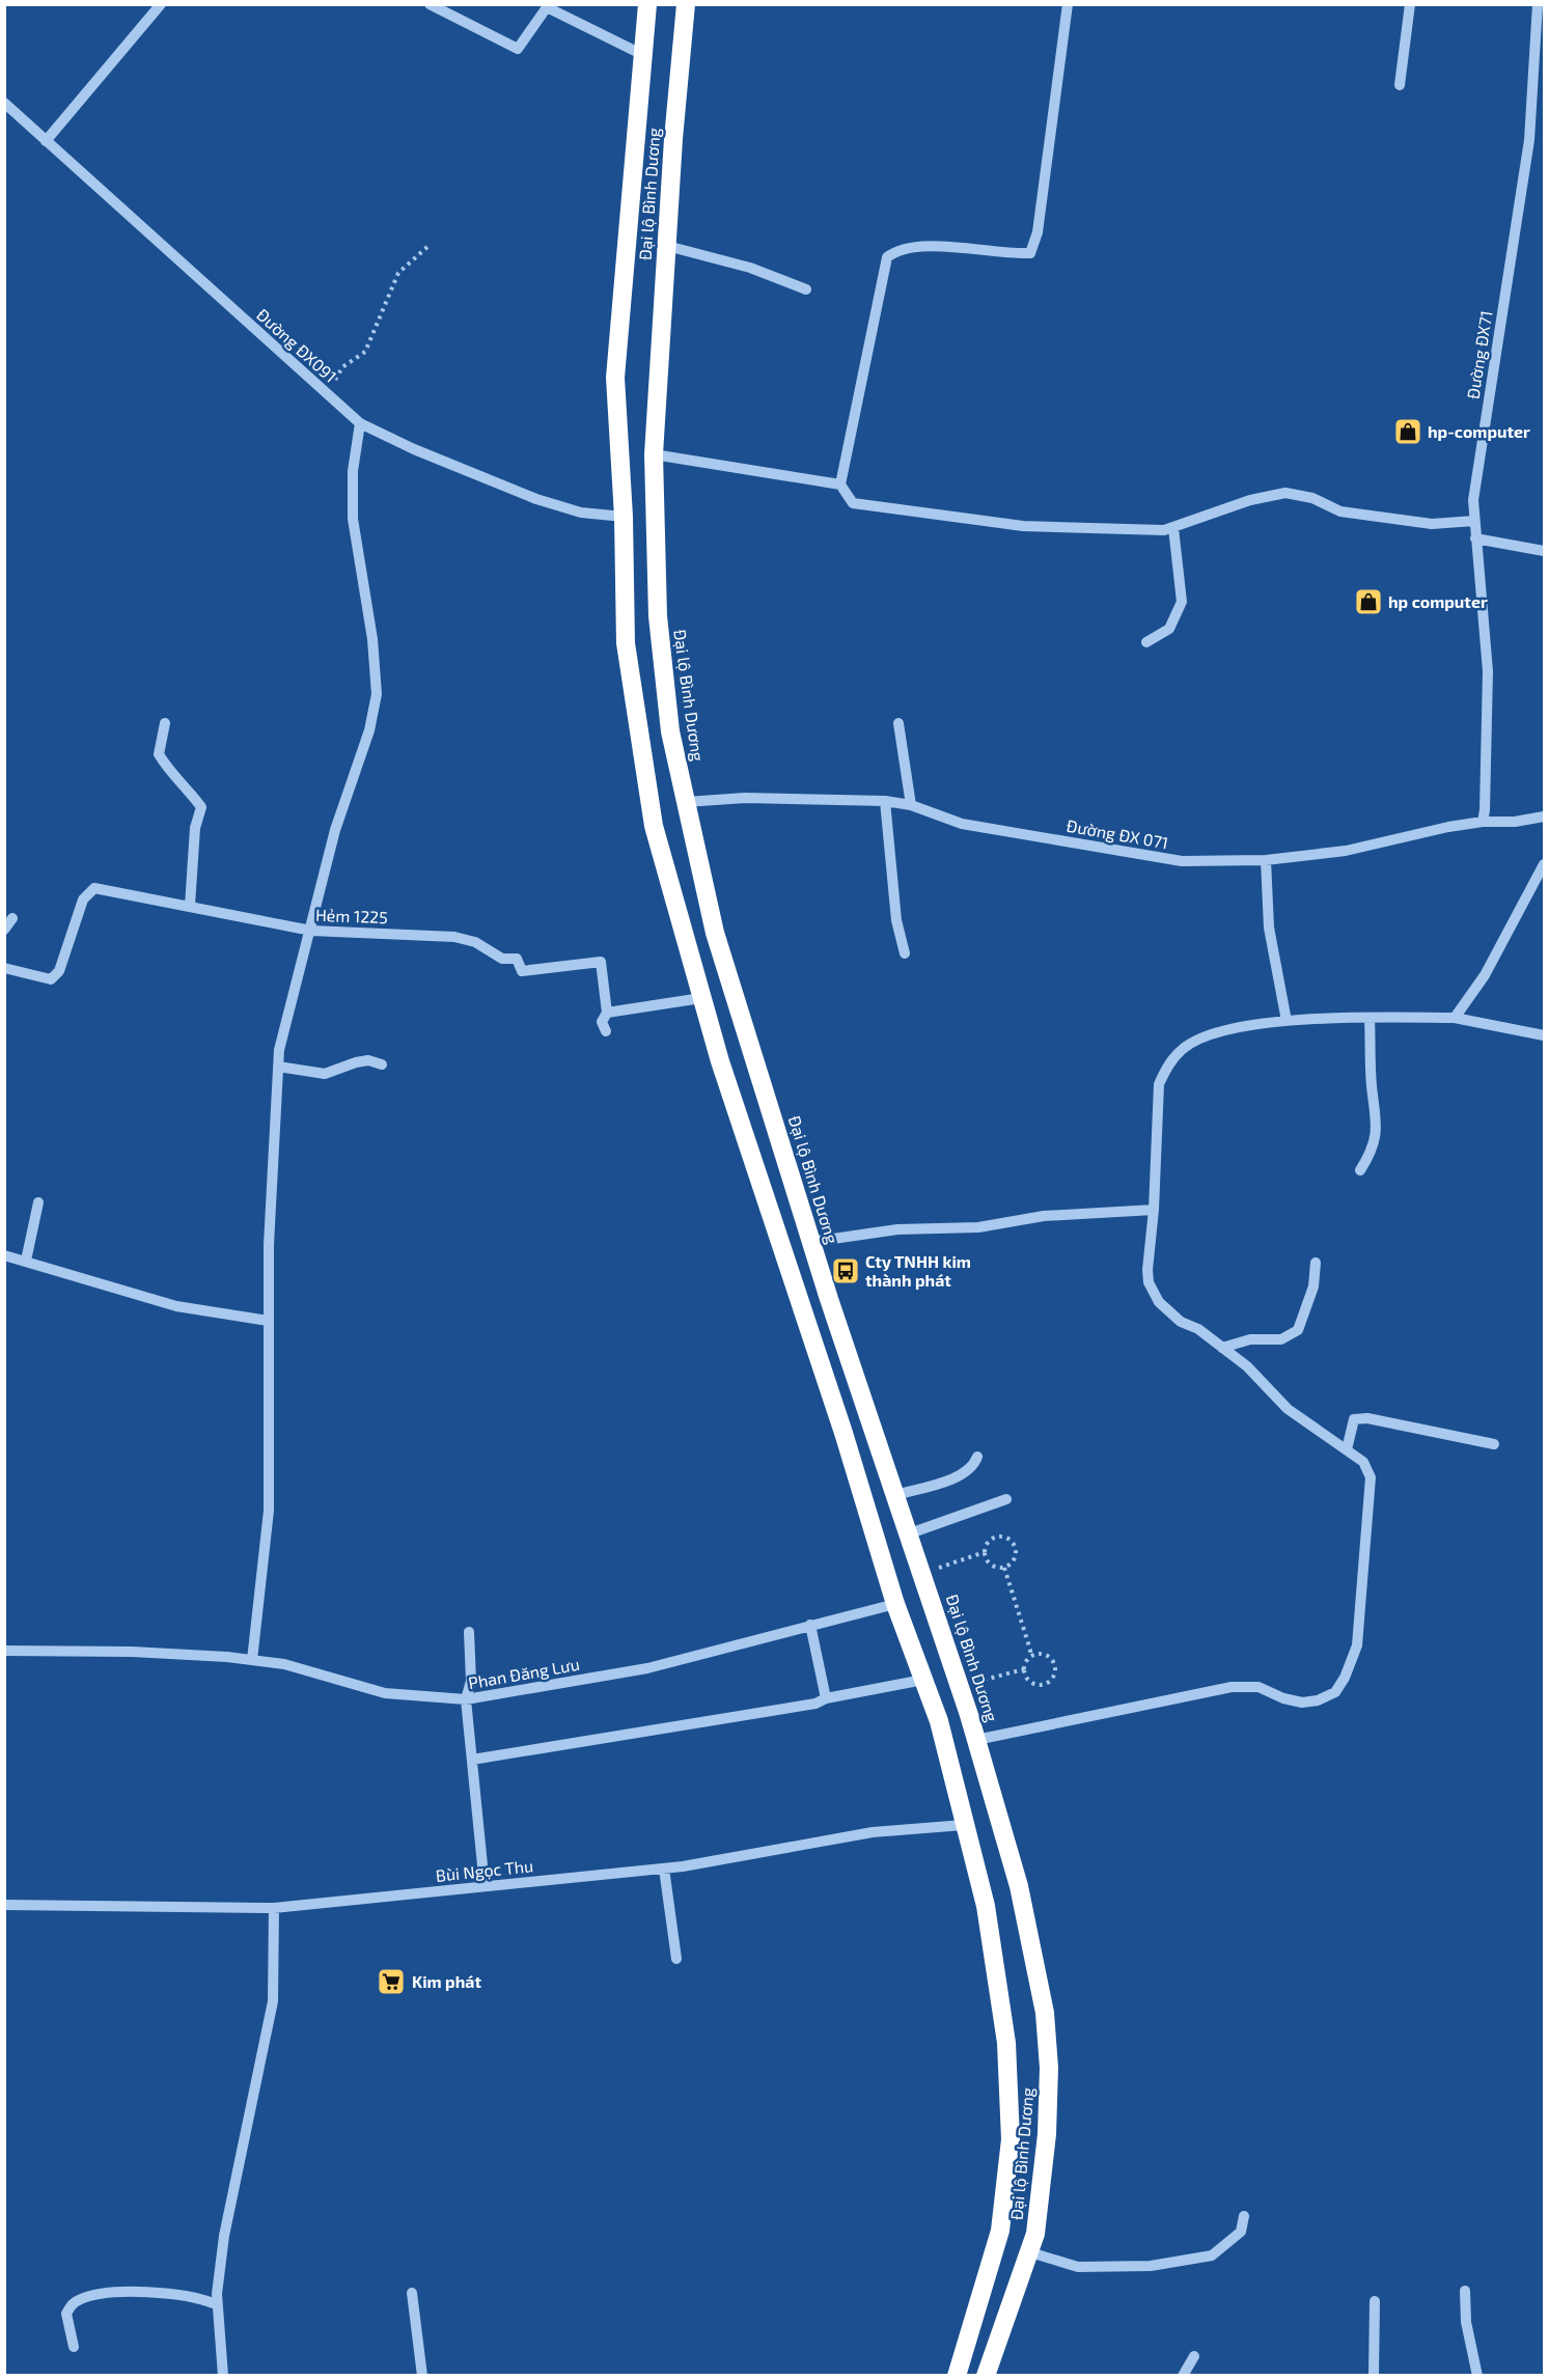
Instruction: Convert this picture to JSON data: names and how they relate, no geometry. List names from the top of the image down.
{
  "streets": {
    "highway": ["Đại lộ Bình Dương"],
    "street": [
      "Đường ĐX091",
      "Đường ĐX71",
      "Đường ĐX 071",
      "Hẻm 1225",
      "Phan Đăng Lưu",
      "Bùi Ngọc Thu"
    ]
  },
  "crossings": [
    ["Đại lộ Bình Dương", "Đường ĐX091"],
    ["Đại lộ Bình Dương", "Đường ĐX 071"],
    ["Đại lộ Bình Dương", "Phan Đăng Lưu"],
    ["Đại lộ Bình Dương", "Bùi Ngọc Thu"],
    ["Đường ĐX71", "Đường ĐX 071"]
  ],
  "places": {
    "shop": ["hp-computer", "hp computer"],
    "bus stop": ["Cty TNHH kim thành phát"],
    "supermarket": ["Kim phát"]
  }
}
